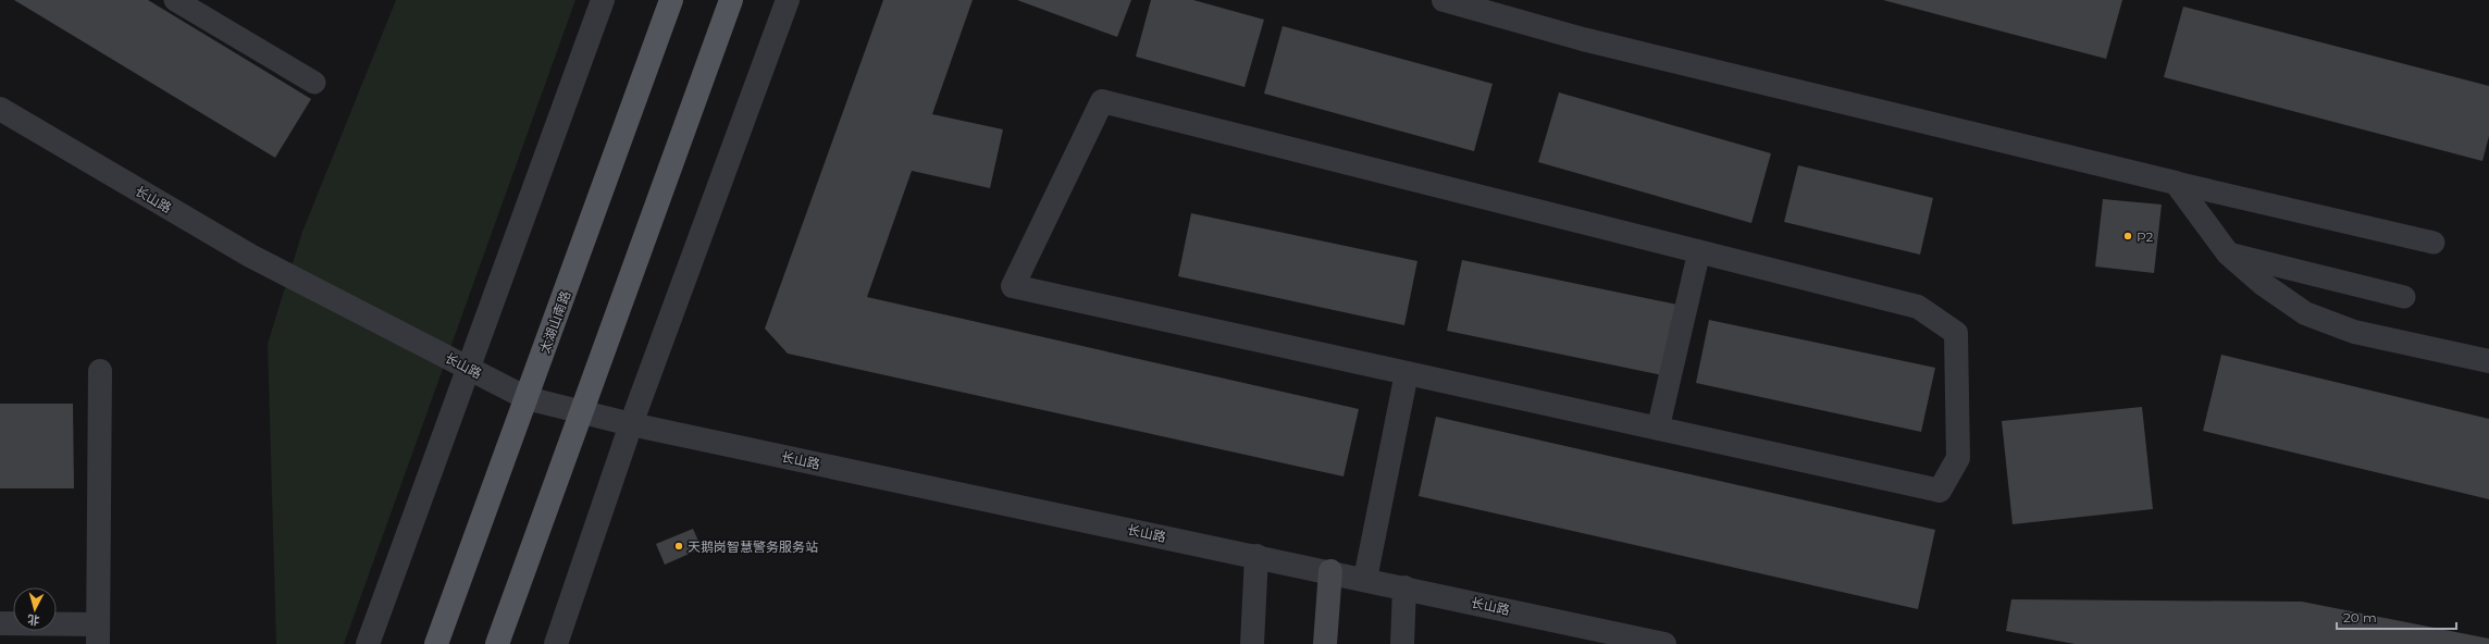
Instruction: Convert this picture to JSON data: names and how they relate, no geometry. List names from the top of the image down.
{
  "streets": {
    "main road": ["太湖山南路"],
    "street": ["长山路"]
  },
  "crossings": [
    ["长山路", "太湖山南路"]
  ],
  "places": ["P2", "天鹅岗智慧警务服务站"],
  "scale_bar": "20 m",
  "north": "bottom"
}
